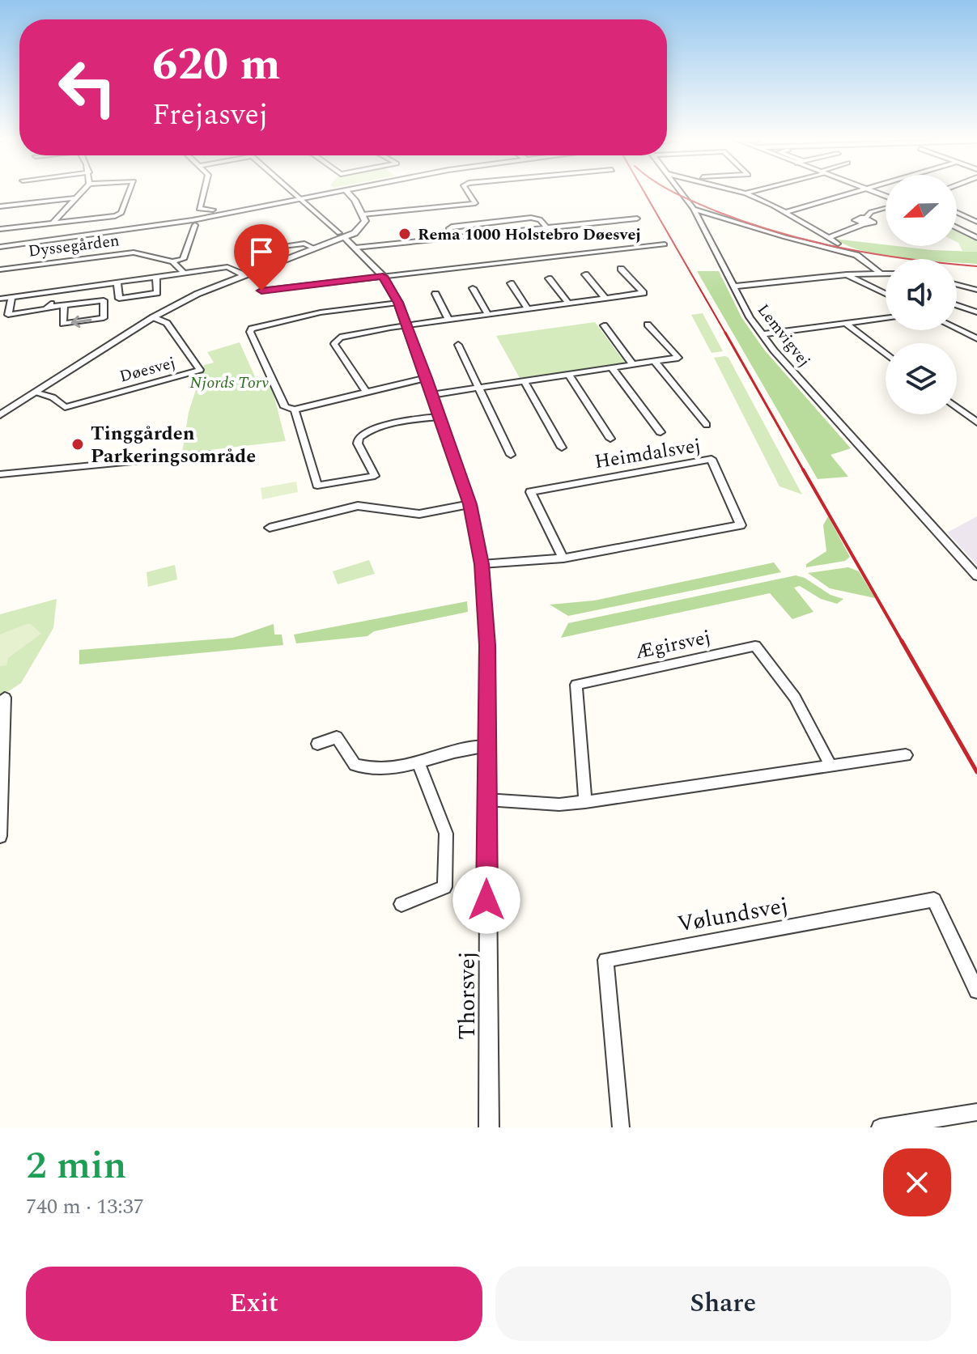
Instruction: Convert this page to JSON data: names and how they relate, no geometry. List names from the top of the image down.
{
  "streets": {
    "street": [
      "Dyssegården",
      "Lemvigvej",
      "Døesvej",
      "Heimdalsvej",
      "Ægirsvej",
      "Vølundsvej",
      "Thorsvej"
    ]
  },
  "crossings": [
    ["Døesvej", "Thorsvej"],
    ["Heimdalsvej", "Thorsvej"]
  ],
  "parks": ["Njords Torv"],
  "places": ["Rema 1000 Holstebro Døesvej", "Tinggården Parkeringsområde"],
  "north": "left",
  "page": {
    "turn": ["620 m", "Frejasvej"],
    "heading": ["2 min", "740 m · 13:37"],
    "buttons": ["Exit", "Share"]
  }
}
